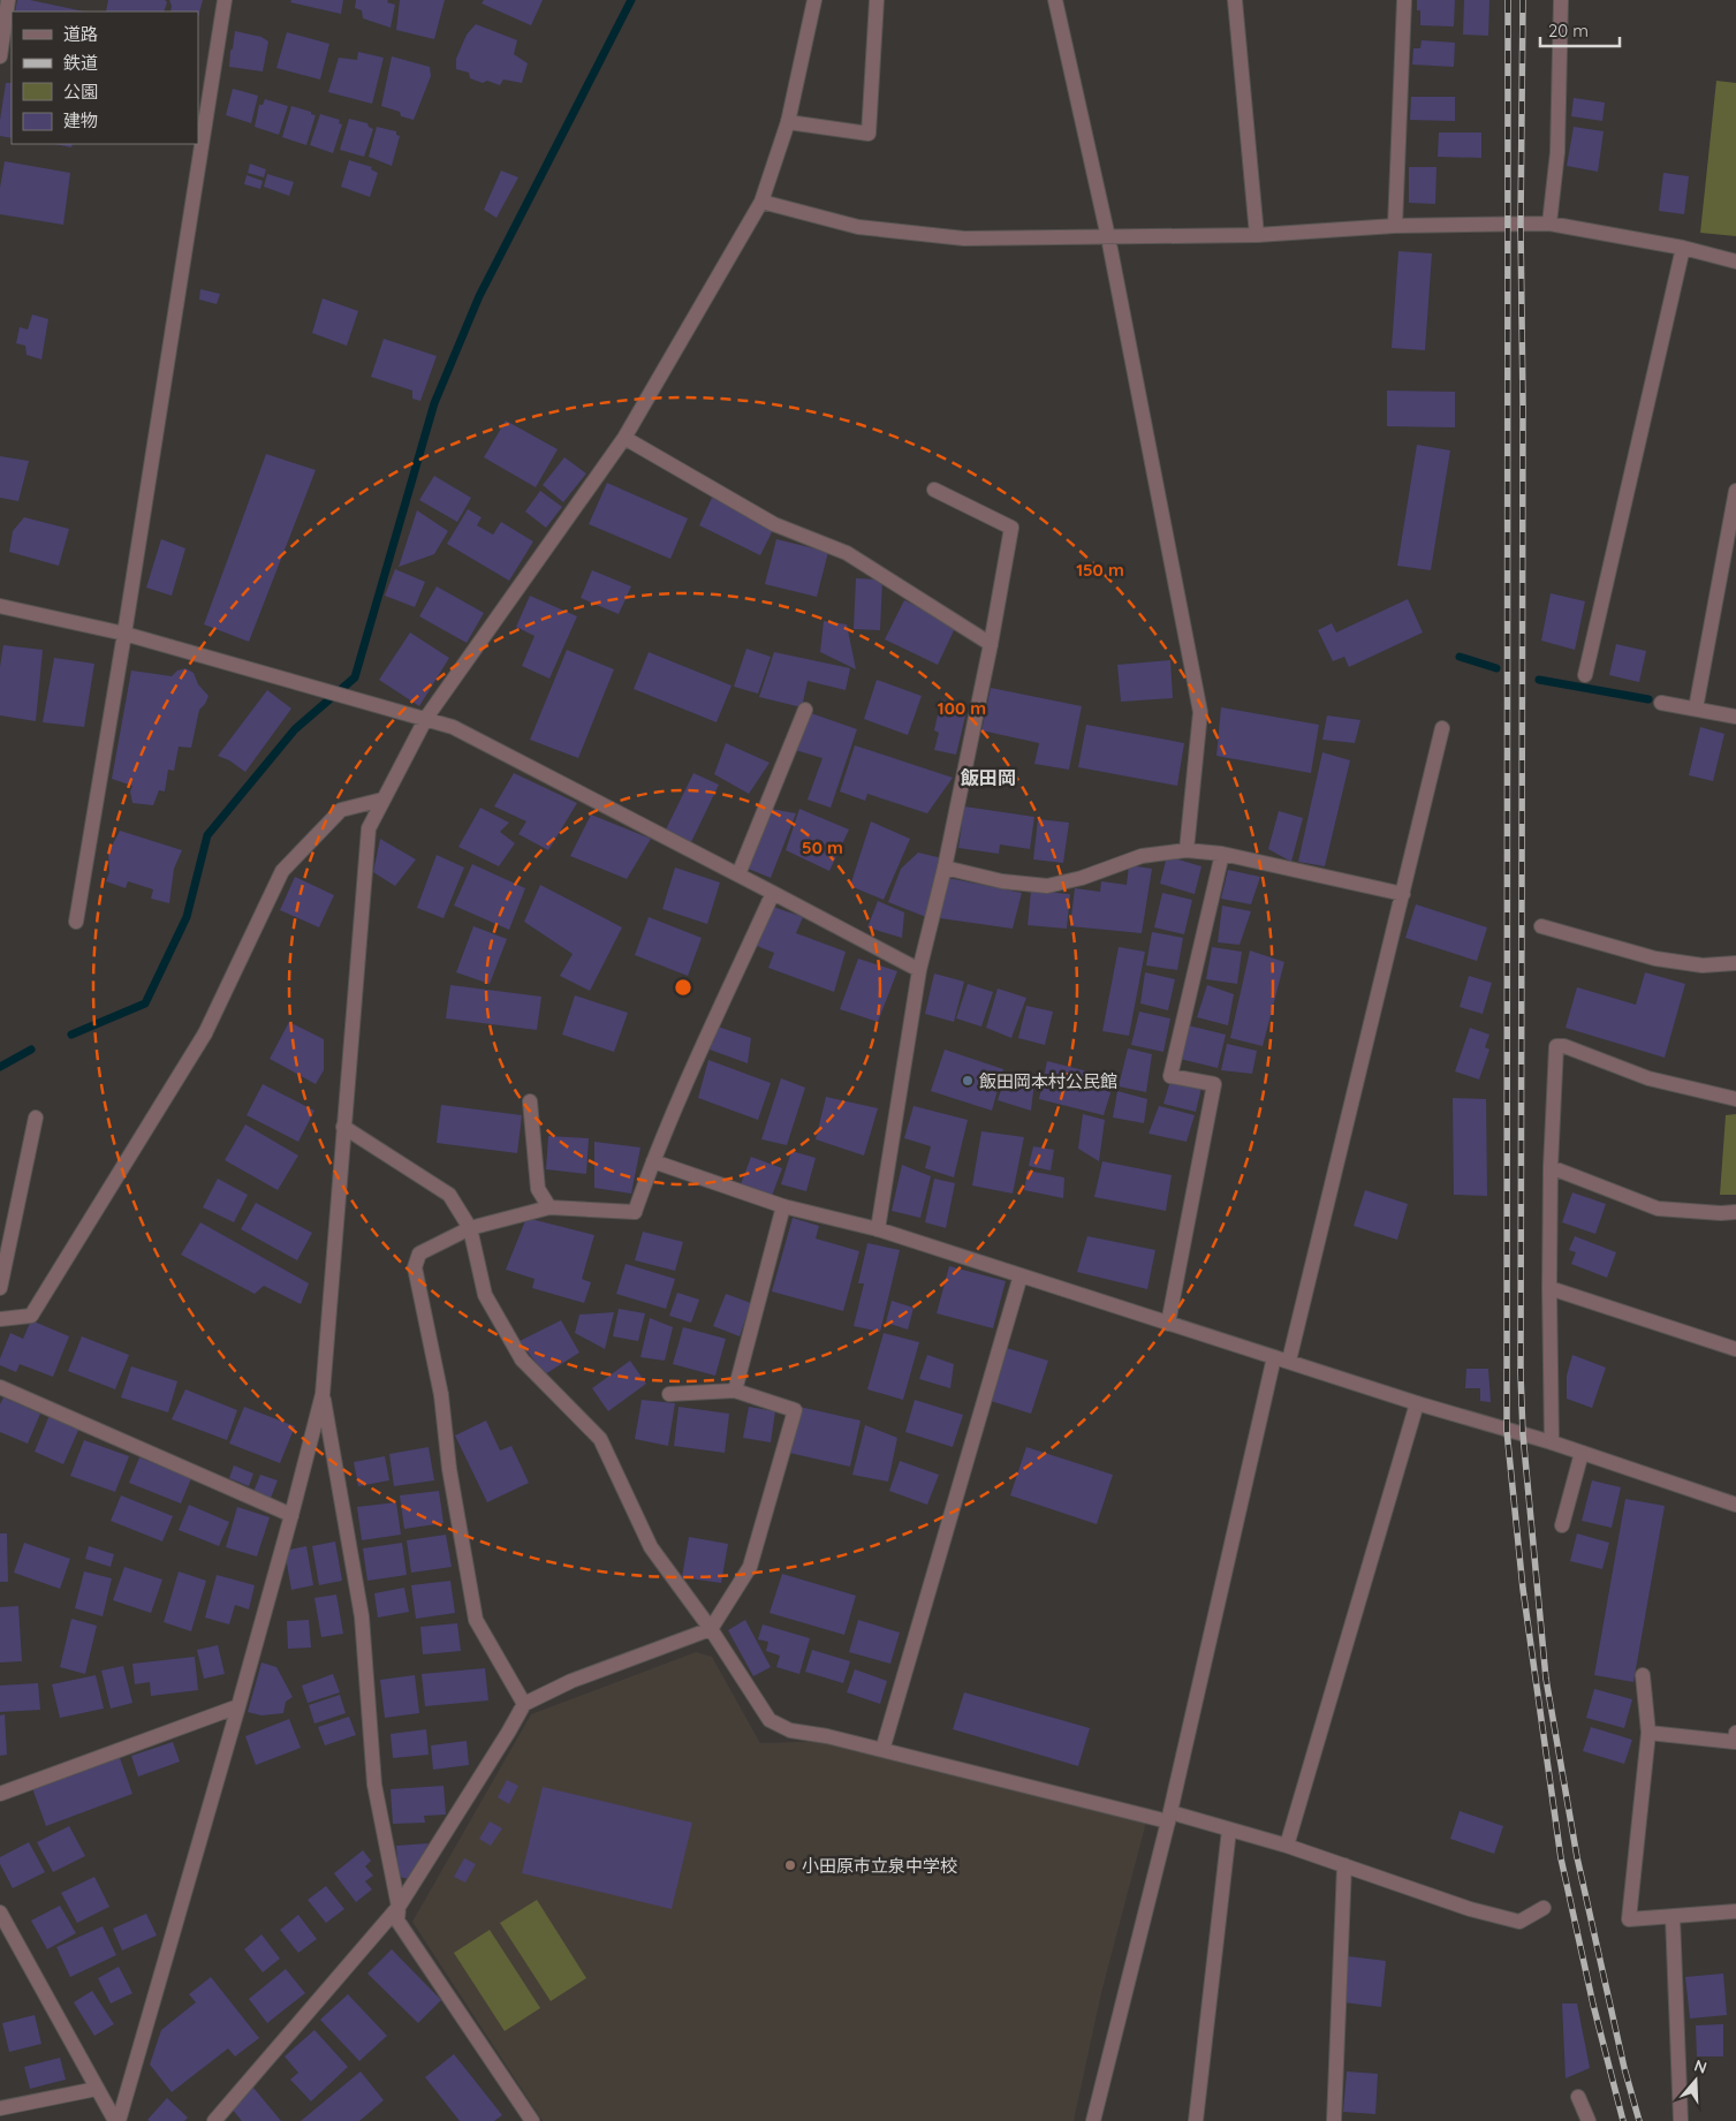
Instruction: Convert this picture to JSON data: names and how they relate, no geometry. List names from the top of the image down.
{
  "districts": ["飯田岡"],
  "places": ["飯田岡本村公民館", "小田原市立泉中学校"],
  "legend": [
    "道路",
    "鉄道",
    "公園",
    "建物"
  ],
  "scale_bar": "20 m",
  "north": "top",
  "rings": ["150 m", "100 m", "50 m"]
}
